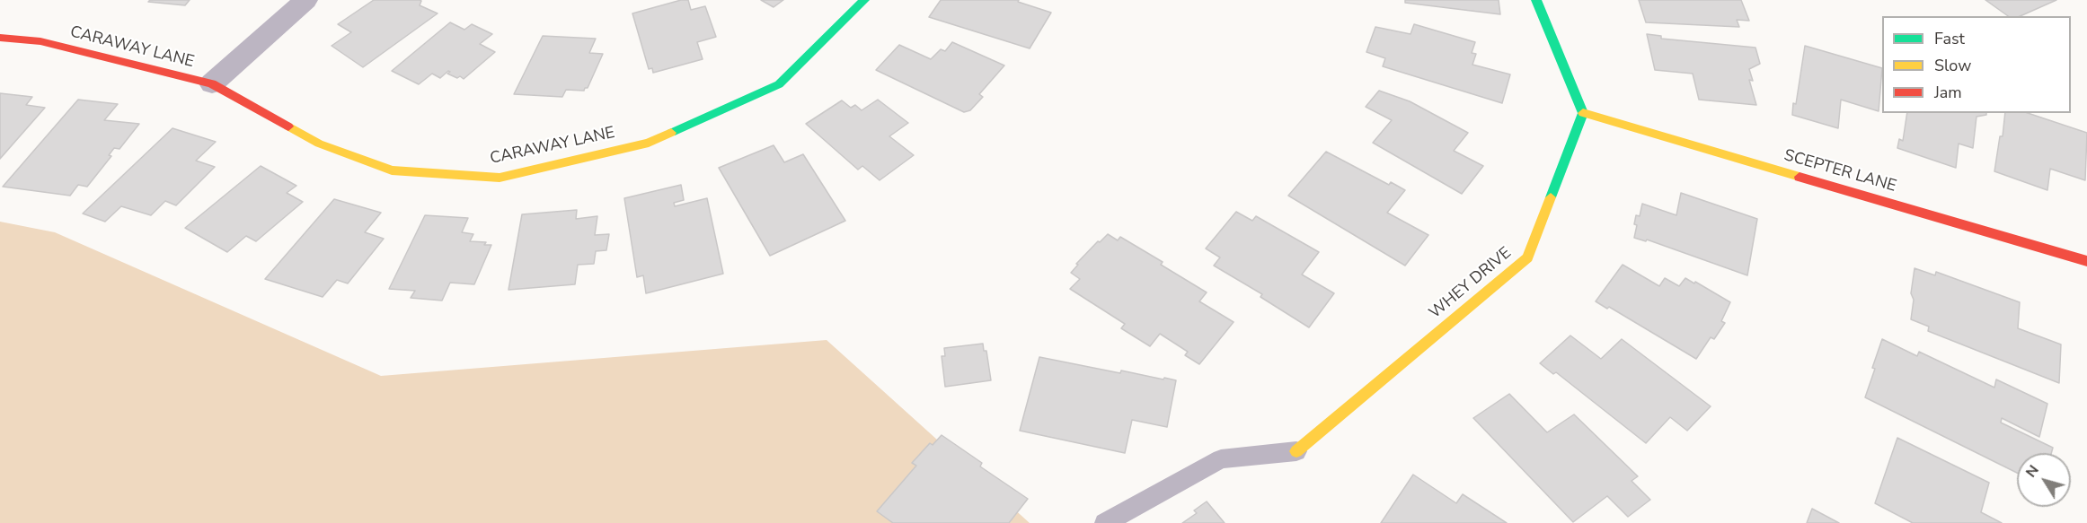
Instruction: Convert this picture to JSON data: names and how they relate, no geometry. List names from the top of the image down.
{
  "streets": {
    "street": ["CARAWAY LANE", "SCEPTER LANE", "WHEY DRIVE"]
  },
  "crossings": [
    ["SCEPTER LANE", "WHEY DRIVE"]
  ],
  "legend": ["Fast", "Slow", "Jam"],
  "north": "top left"
}
